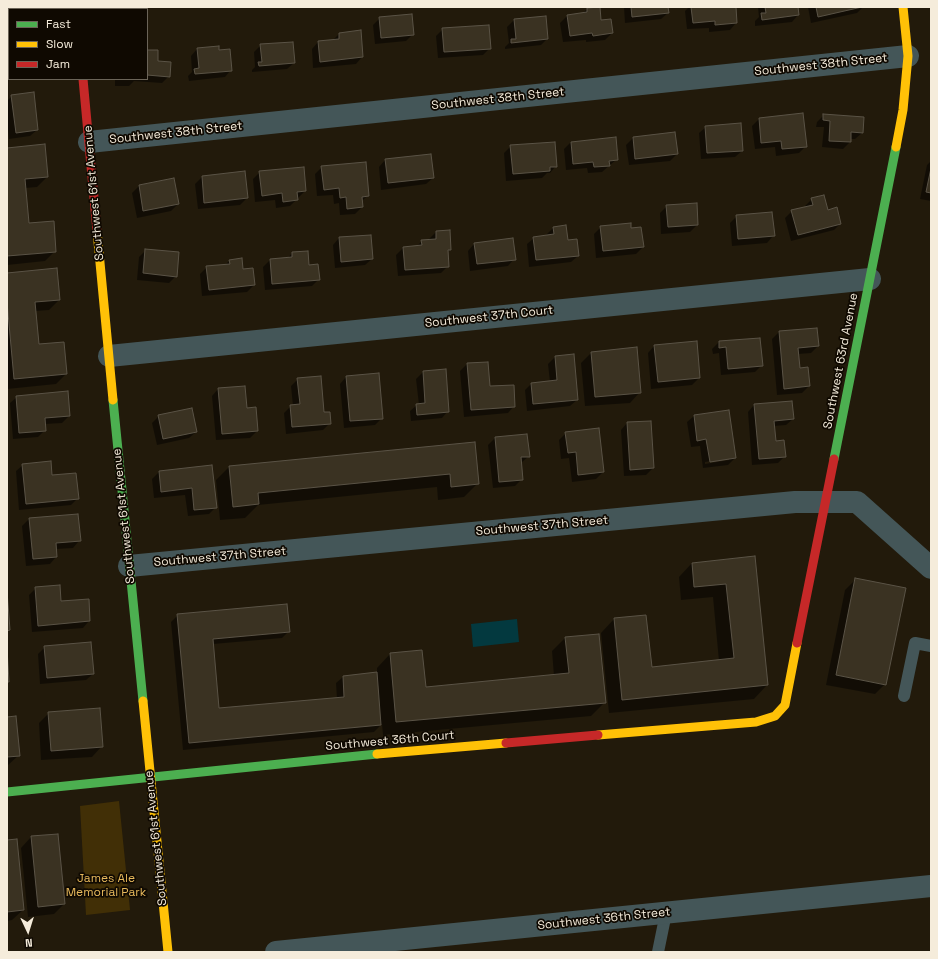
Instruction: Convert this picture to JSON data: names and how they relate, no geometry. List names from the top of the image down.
{
  "streets": {
    "street": [
      "Southwest 38th Street",
      "Southwest 61st Avenue",
      "Southwest 37th Court",
      "Southwest 63rd Avenue",
      "Southwest 37th Street",
      "Southwest 36th Court",
      "Southwest 36th Street"
    ]
  },
  "crossings": [
    ["Southwest 38th Street", "Southwest 61st Avenue"],
    ["Southwest 38th Street", "Southwest 63rd Avenue"],
    ["Southwest 61st Avenue", "Southwest 37th Court"],
    ["Southwest 61st Avenue", "Southwest 37th Street"],
    ["Southwest 61st Avenue", "Southwest 36th Court"],
    ["Southwest 37th Court", "Southwest 63rd Avenue"],
    ["Southwest 63rd Avenue", "Southwest 37th Street"],
    ["Southwest 63rd Avenue", "Southwest 36th Court"]
  ],
  "parks": ["James Ale Memorial Park"],
  "legend": ["Fast", "Slow", "Jam"],
  "north": "bottom"
}
